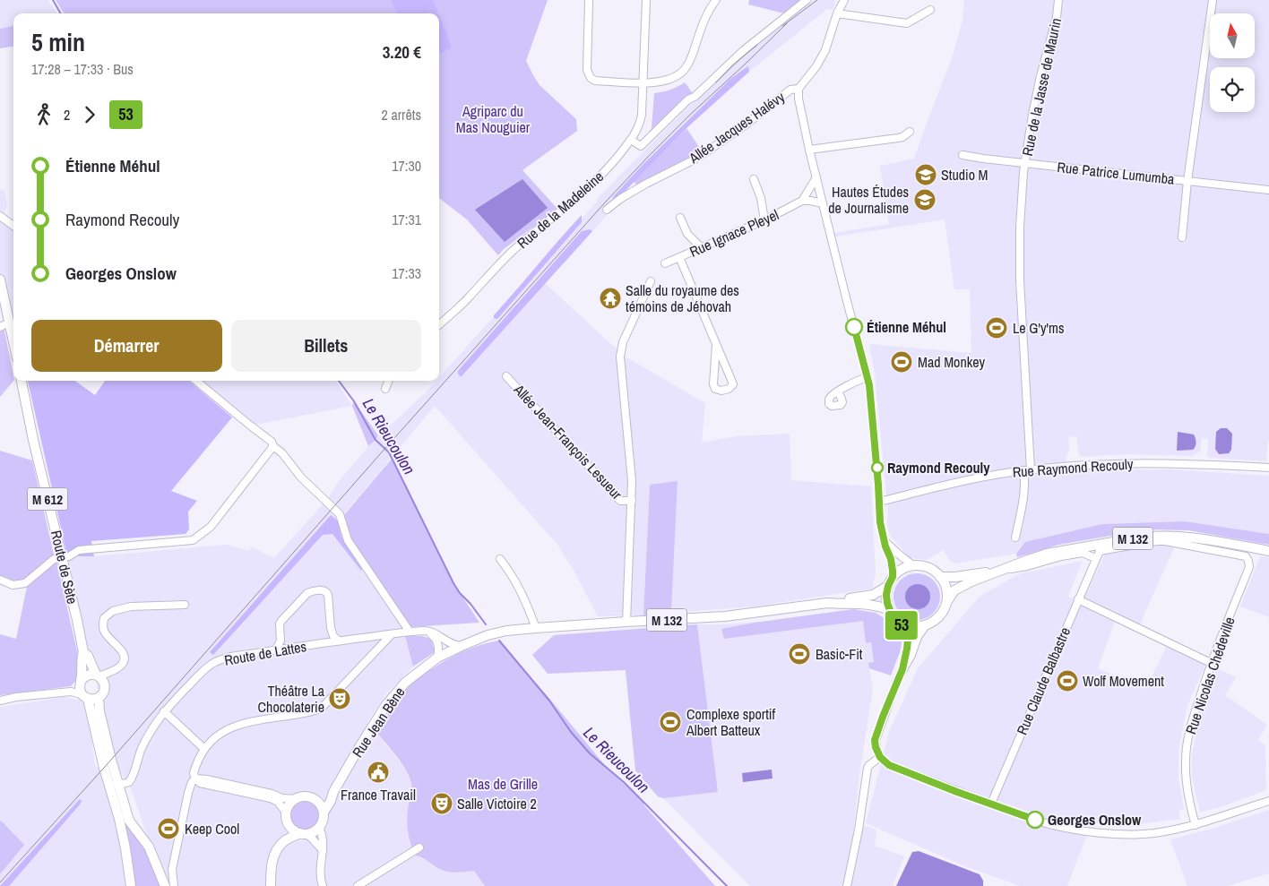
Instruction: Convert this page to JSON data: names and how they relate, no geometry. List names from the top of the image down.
{
  "streets": {
    "main road": [
      "M 612",
      "M 132",
      "Route de Sète",
      "Rue Jean Bène"
    ],
    "street": [
      "Rue de la Jasse de Maurin",
      "Allée Jacques Halévy",
      "Rue Patrice Lumumba",
      "Rue de la Madeleine",
      "Rue Ignace Pleyel",
      "Allée Jean-François Lesueur",
      "Rue Raymond Recouly",
      "Route de Lattes",
      "Rue Nicolas Chédeville",
      "Rue Claude Balbastre"
    ]
  },
  "crossings": [
    ["Rue de la Jasse de Maurin", "Rue Patrice Lumumba"],
    ["Rue de la Jasse de Maurin", "Rue Raymond Recouly"],
    ["M 132", "Rue Jean Bène"],
    ["Rue Nicolas Chédeville", "Rue Claude Balbastre"]
  ],
  "water": ["Le Rieucoulon"],
  "parks": ["Agriparc du Mas Nouguier", "Mas de Grille"],
  "places": {
    "school or university": ["Studio M", "Hautes Études de Journalisme"],
    "temple": ["Salle du royaume des témoins de Jéhovah"],
    "other": ["Étienne Méhul", "Raymond Recouly", "Georges Onslow"],
    "sports": [
      "Le G'y'ms",
      "Mad Monkey",
      "Basic-Fit",
      "Wolf Movement",
      "Complexe sportif Albert Batteux",
      "Keep Cool"
    ],
    "theatre": ["Théâtre La Chocolaterie", "Salle Victoire 2"],
    "public building": ["France Travail"]
  },
  "lines": ["bus line 53"],
  "north": "top",
  "page": {
    "on_map": "53",
    "heading": ["5 min", "17:28 – 17:33 · Bus", "3.20 €"],
    "legs": ["2", "53", "2 arrêts"],
    "list": [
      {
        "name": "Étienne Méhul",
        "value": "17:30"
      },
      {
        "name": "Raymond Recouly",
        "value": "17:31"
      },
      {
        "name": "Georges Onslow",
        "value": "17:33"
      }
    ],
    "buttons": ["Démarrer", "Billets"]
  }
}
